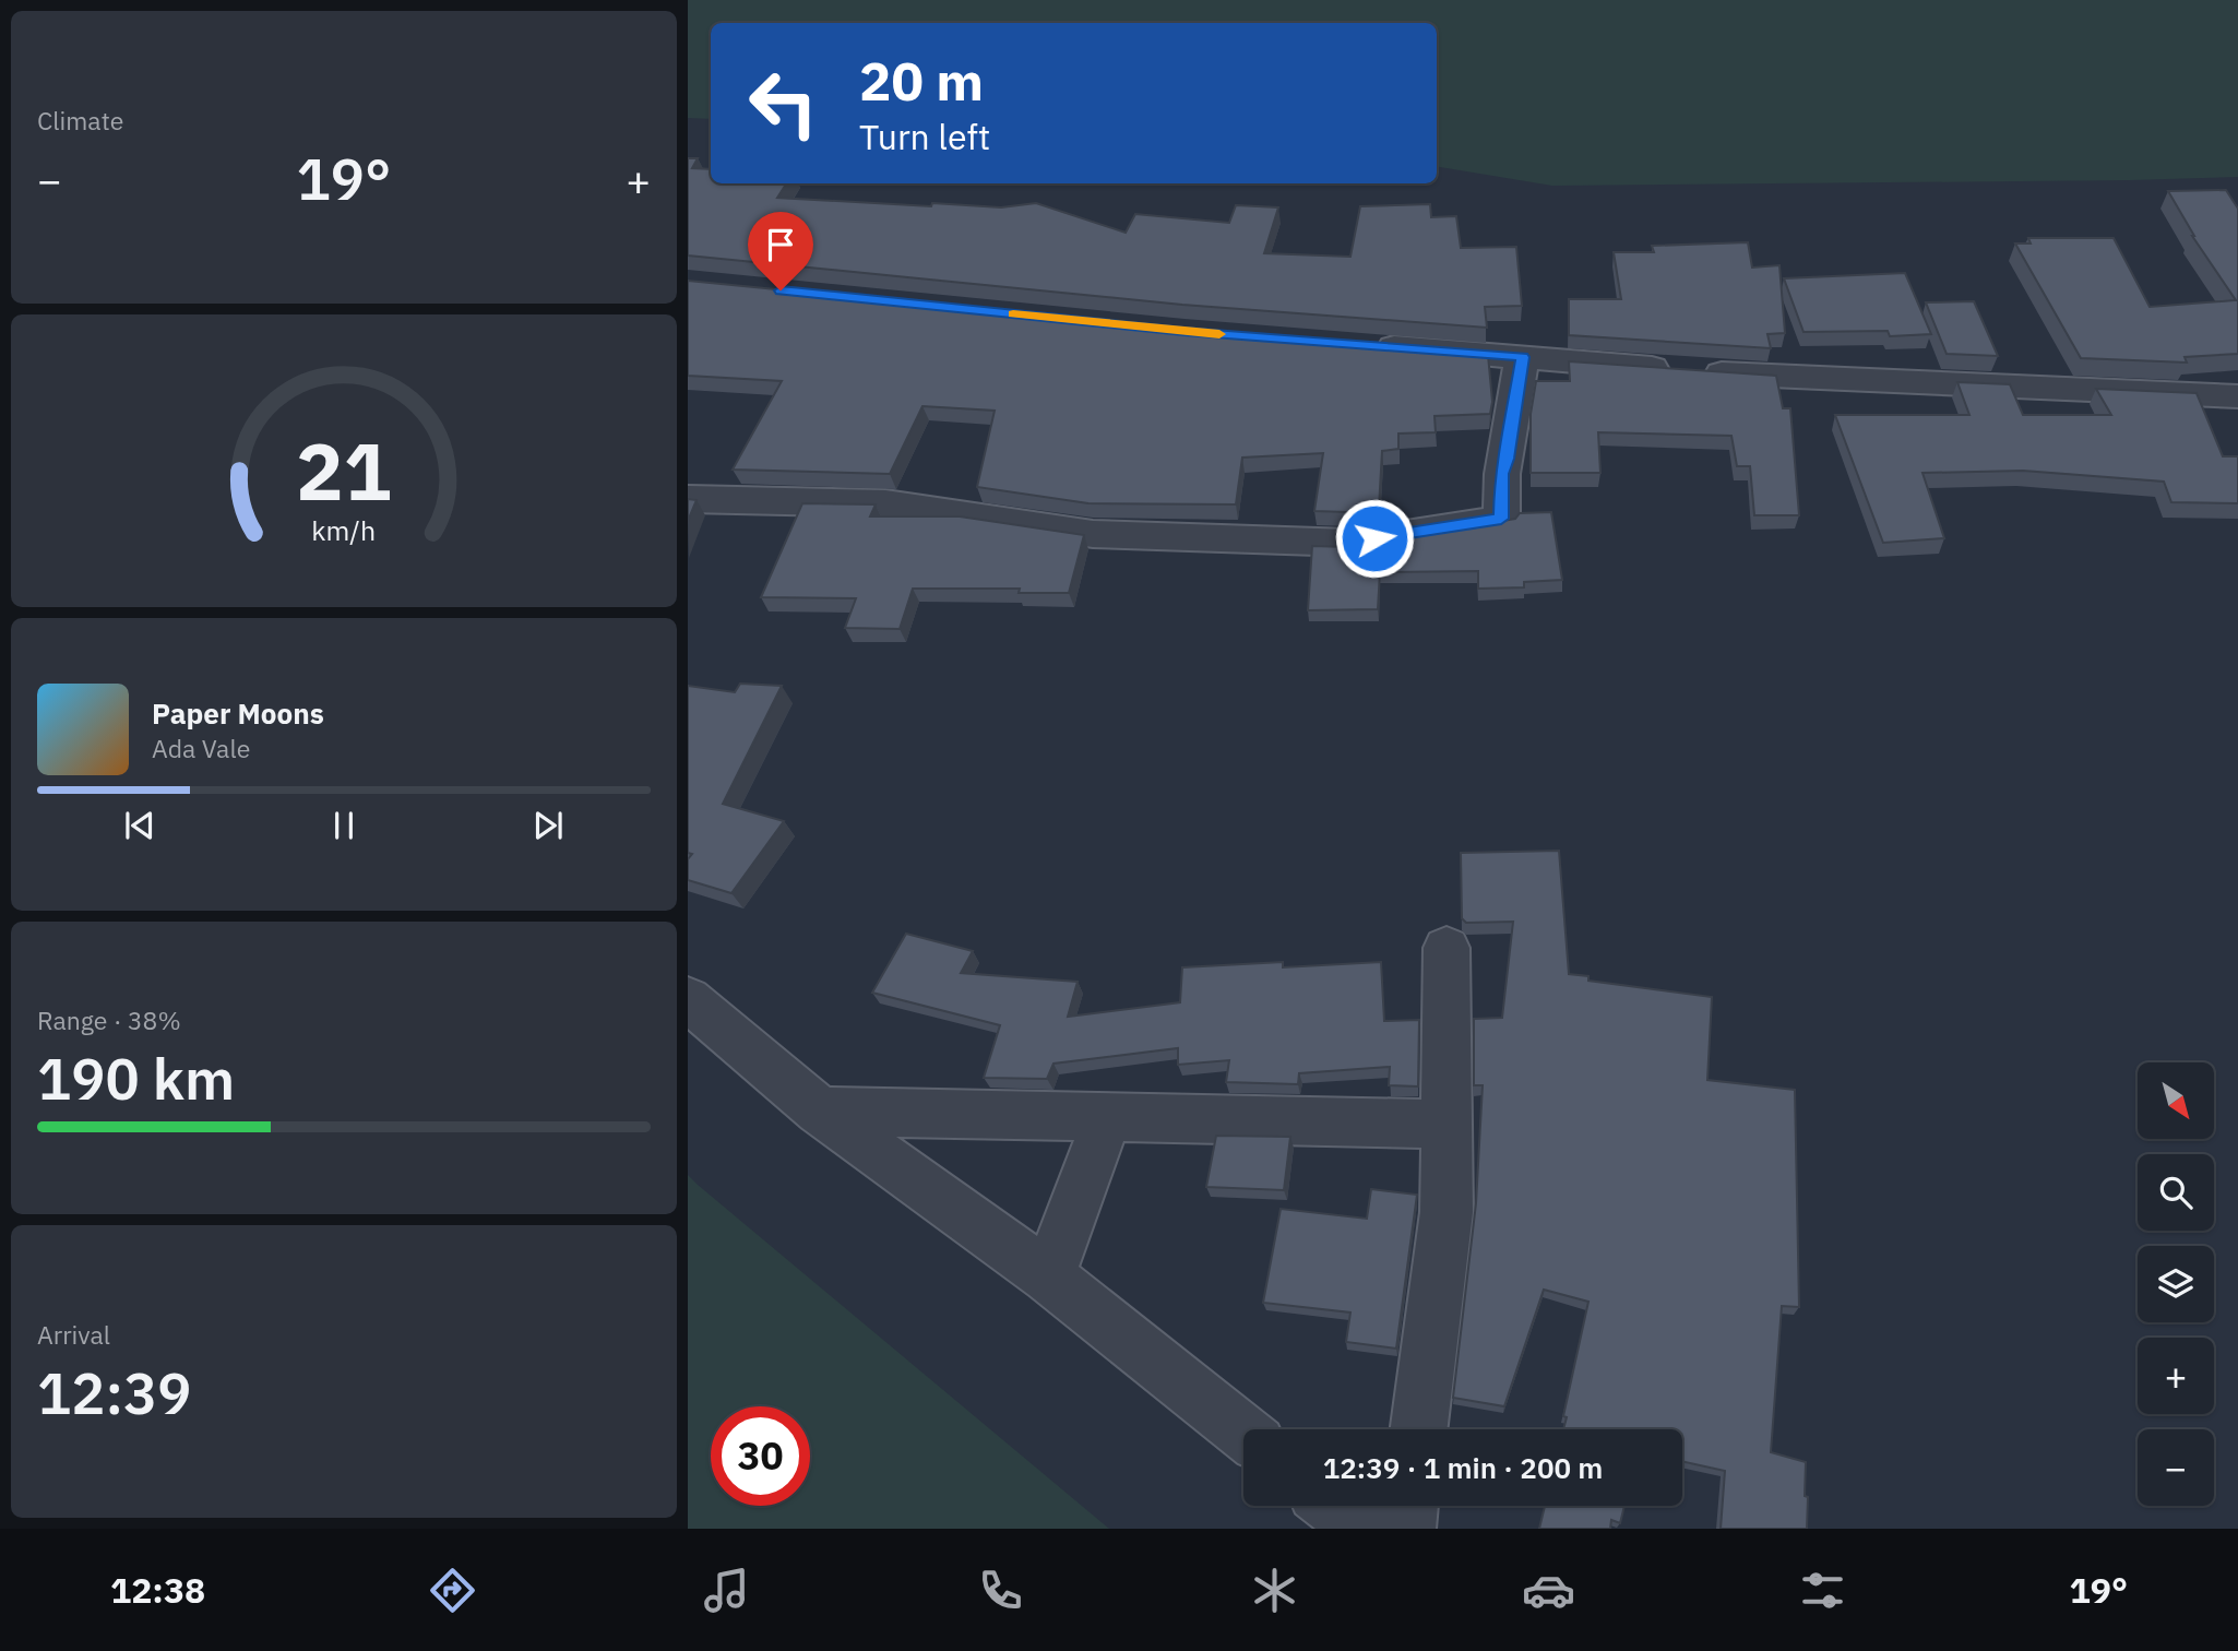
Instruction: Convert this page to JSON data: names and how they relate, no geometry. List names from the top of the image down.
{
  "north": "bottom right",
  "page": {
    "tile": [
      "Climate",
      ["Range · 38%", "190 km"],
      ["Arrival", "12:39"]
    ],
    "turn": ["20 m", "Turn left"],
    "heat": ["−", "19°", "+"],
    "song": ["Paper Moons", "Ada Vale"],
    "map_buttons": ["+", "−"],
    "limit": "30",
    "trip": "12:39 · 1 min · 200 m",
    "tabs": ["12:38", "19°"],
    "gauge": ["21", "km/h"]
  }
}
